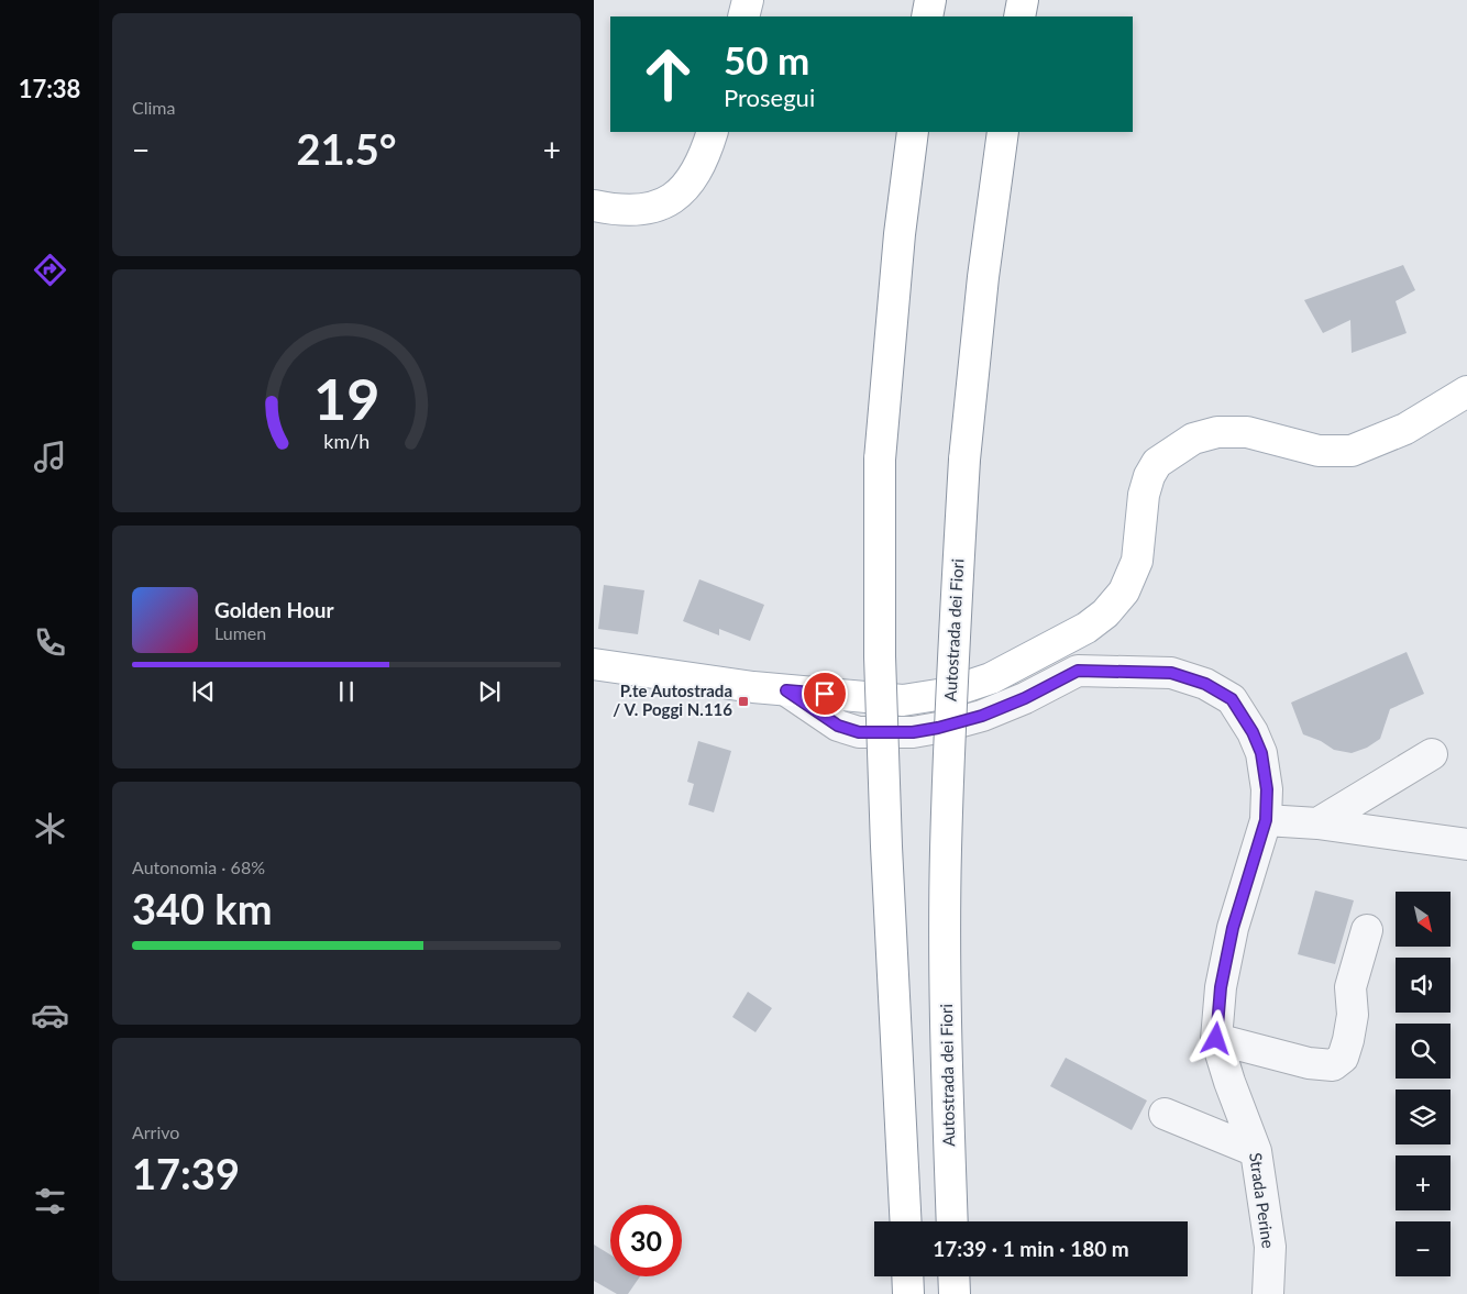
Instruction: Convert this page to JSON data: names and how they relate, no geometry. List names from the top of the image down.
{
  "streets": {
    "main road": ["Autostrada dei Fiori"],
    "street": ["Strada Perine"]
  },
  "places": {
    "transit": ["P.te Autostrada / V. Poggi N.116"]
  },
  "north": "bottom right",
  "page": {
    "tabs": "17:38",
    "tile": [
      "Clima",
      ["Autonomia · 68%", "340 km"],
      ["Arrivo", "17:39"]
    ],
    "turn": ["50 m", "Prosegui"],
    "heat": ["−", "21.5°", "+"],
    "song": ["Golden Hour", "Lumen"],
    "map_buttons": ["+", "−"],
    "limit": "30",
    "trip": "17:39 · 1 min · 180 m",
    "gauge": ["19", "km/h"]
  }
}
